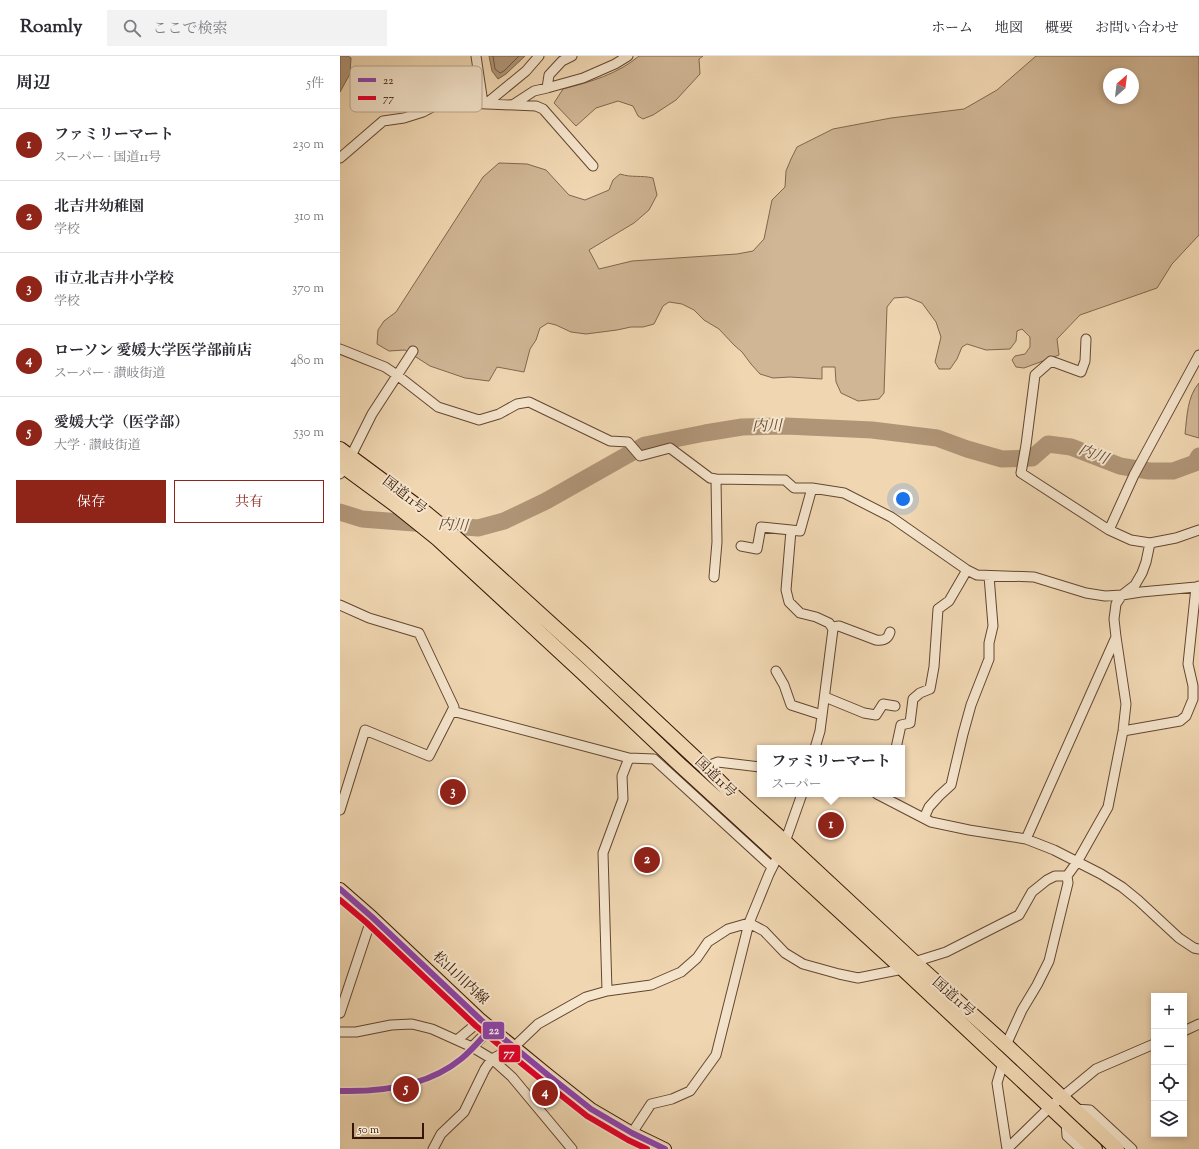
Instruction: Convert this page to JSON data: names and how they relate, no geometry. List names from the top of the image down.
{
  "streets": {
    "highway": ["国道11号"],
    "main road": ["松山川内線"]
  },
  "water": ["内川"],
  "lines": ["transit line 22", "transit line 77"],
  "legend": ["22", "77"],
  "scale_bar": "50 m",
  "north": "top right",
  "page": {
    "header": "Roamly",
    "search": "ここで検索",
    "nav": [
      "ホーム",
      "地図",
      "概要",
      "お問い合わせ"
    ],
    "heading": ["周辺", "5件"],
    "list": [
      {
        "mark": "1",
        "name": "ファミリーマート",
        "note": "スーパー · 国道11号",
        "value": "230 m"
      },
      {
        "mark": "2",
        "name": "北吉井幼稚園",
        "note": "学校",
        "value": "310 m"
      },
      {
        "mark": "3",
        "name": "市立北吉井小学校",
        "note": "学校",
        "value": "370 m"
      },
      {
        "mark": "4",
        "name": "ローソン 愛媛大学医学部前店",
        "note": "スーパー · 讃岐街道",
        "value": "480 m"
      },
      {
        "mark": "5",
        "name": "愛媛大学（医学部）",
        "note": "大学 · 讃岐街道",
        "value": "530 m"
      }
    ],
    "buttons": ["保存", "共有"],
    "popup": ["ファミリーマート", "スーパー"],
    "pins": [
      "3",
      "1",
      "2",
      "5",
      "4"
    ],
    "map_buttons": ["+", "−"],
    "scale": "50 m"
  }
}
